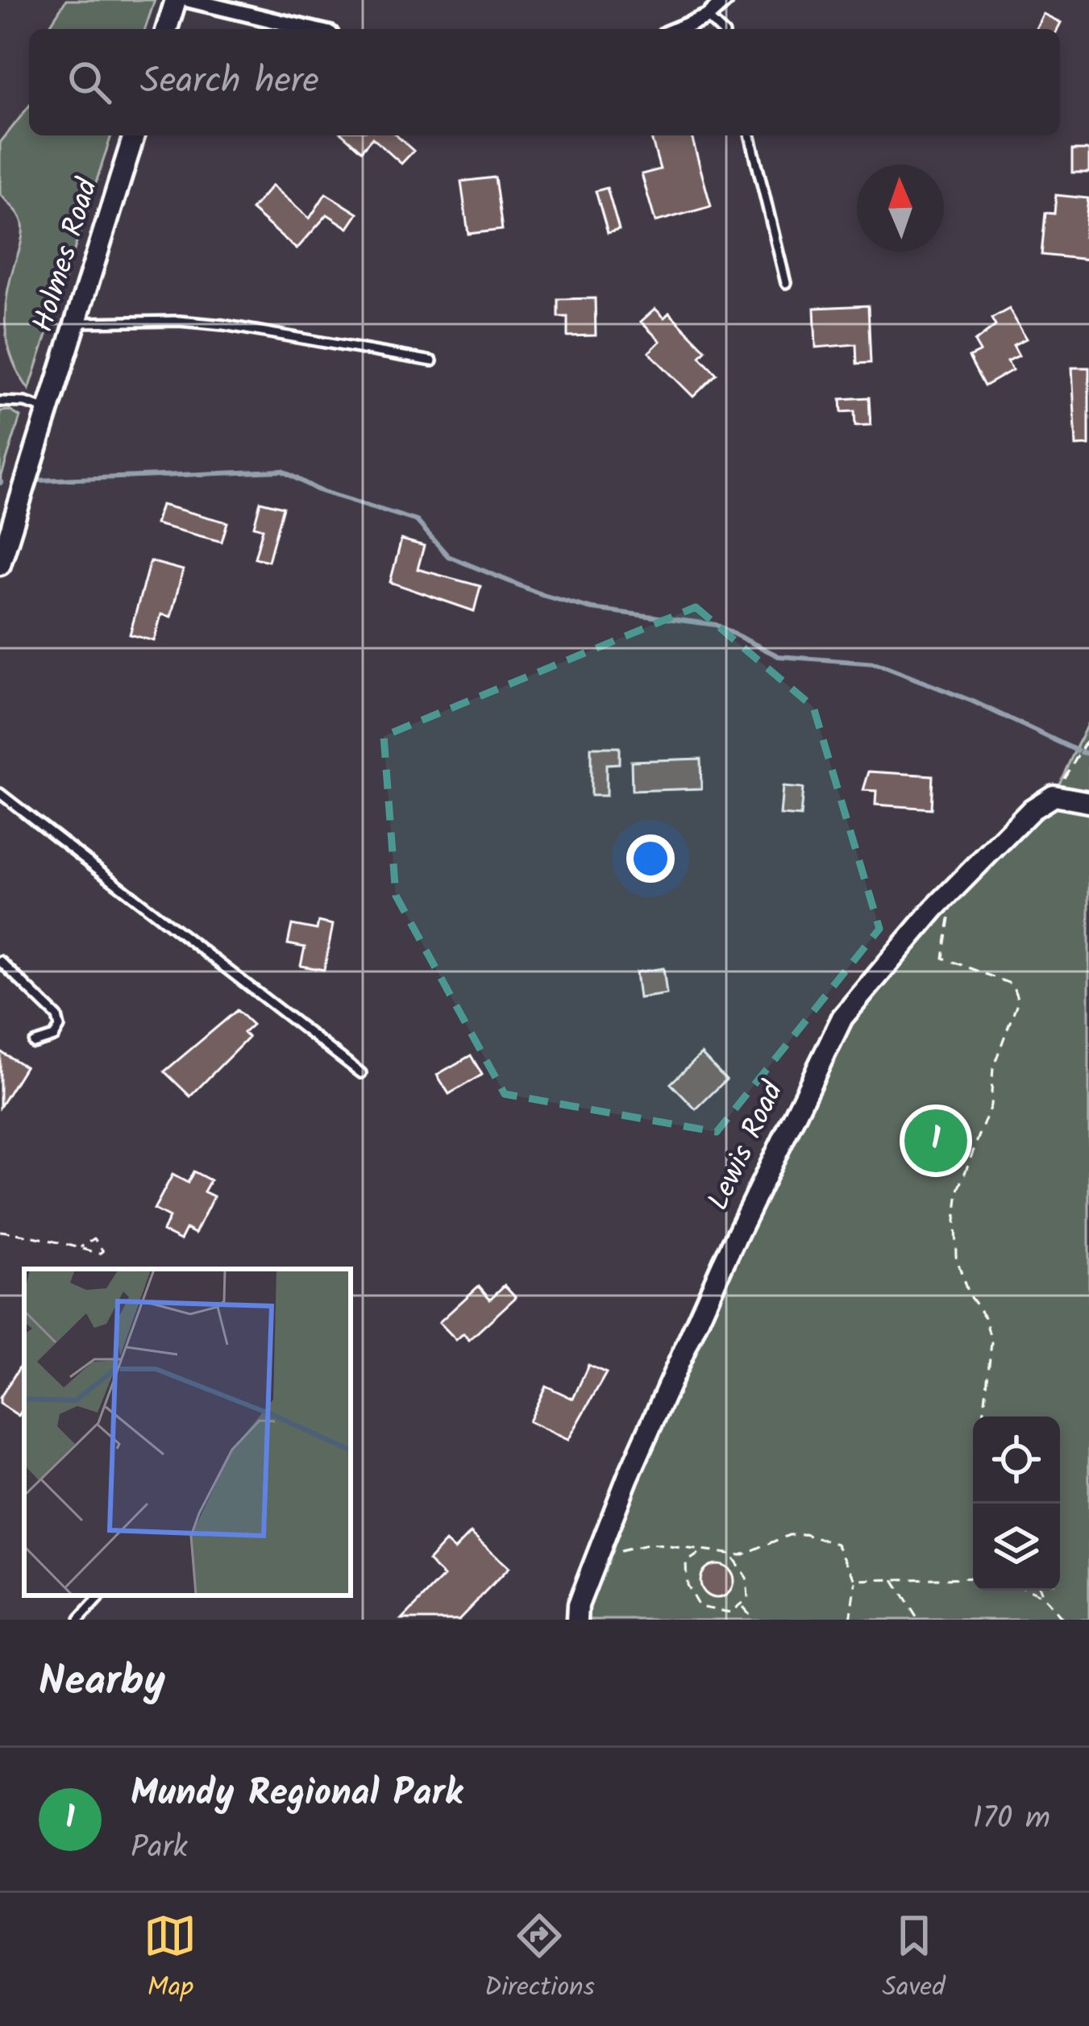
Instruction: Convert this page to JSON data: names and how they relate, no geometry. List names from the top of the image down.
{
  "streets": {
    "street": ["Holmes Road", "Lewis Road"]
  },
  "north": "top",
  "page": {
    "search": "Search here",
    "pins": "1",
    "heading": "Nearby",
    "list": [
      {
        "mark": "1",
        "name": "Mundy Regional Park",
        "note": "Park",
        "value": "170 m"
      }
    ],
    "nav": ["Map", "Directions", "Saved"]
  }
}
